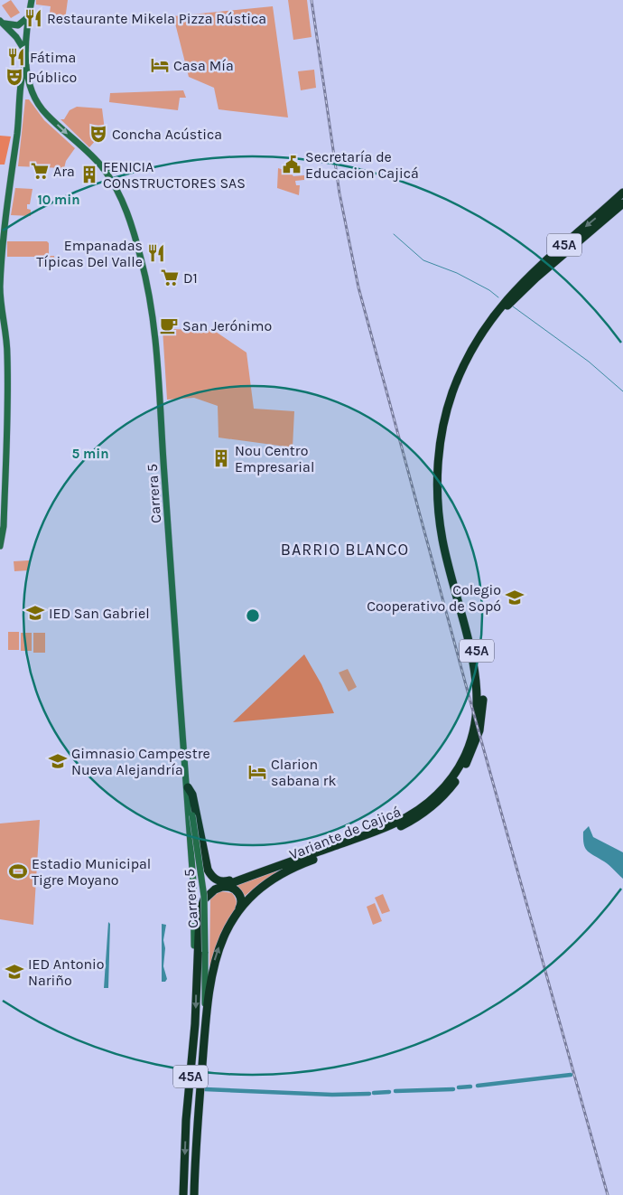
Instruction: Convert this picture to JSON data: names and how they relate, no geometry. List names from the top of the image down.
{
  "streets": {
    "highway": ["45A", "Variante de Cajicá"],
    "main road": ["Carrera 5"]
  },
  "crossings": [
    ["45A", "Carrera 5"],
    ["45A", "Variante de Cajicá"],
    ["Carrera 5", "Variante de Cajicá"]
  ],
  "districts": ["BARRIO BLANCO"],
  "places": {
    "restaurant": ["Restaurante Mikela Pizza Rústica", "Fátima", "Empanadas Típicas Del Valle"],
    "hotel": ["Casa Mía", "Clarion sabana rk"],
    "theatre": ["Público", "Concha Acústica"],
    "public building": ["Secretaría de Educacion Cajicá"],
    "supermarket": ["Ara", "D1"],
    "building": ["FENICIA CONSTRUCTORES SAS", "Nou Centro Empresarial"],
    "cafe": ["San Jerónimo"],
    "school or university": [
      "Colegio Cooperativo de Sopó",
      "IED San Gabriel",
      "Gimnasio Campestre Nueva Alejandría",
      "IED Antonio Nariño"
    ],
    "sports": ["Estadio Municipal Tigre Moyano"]
  },
  "rings": ["10 min", "5 min"]
}
